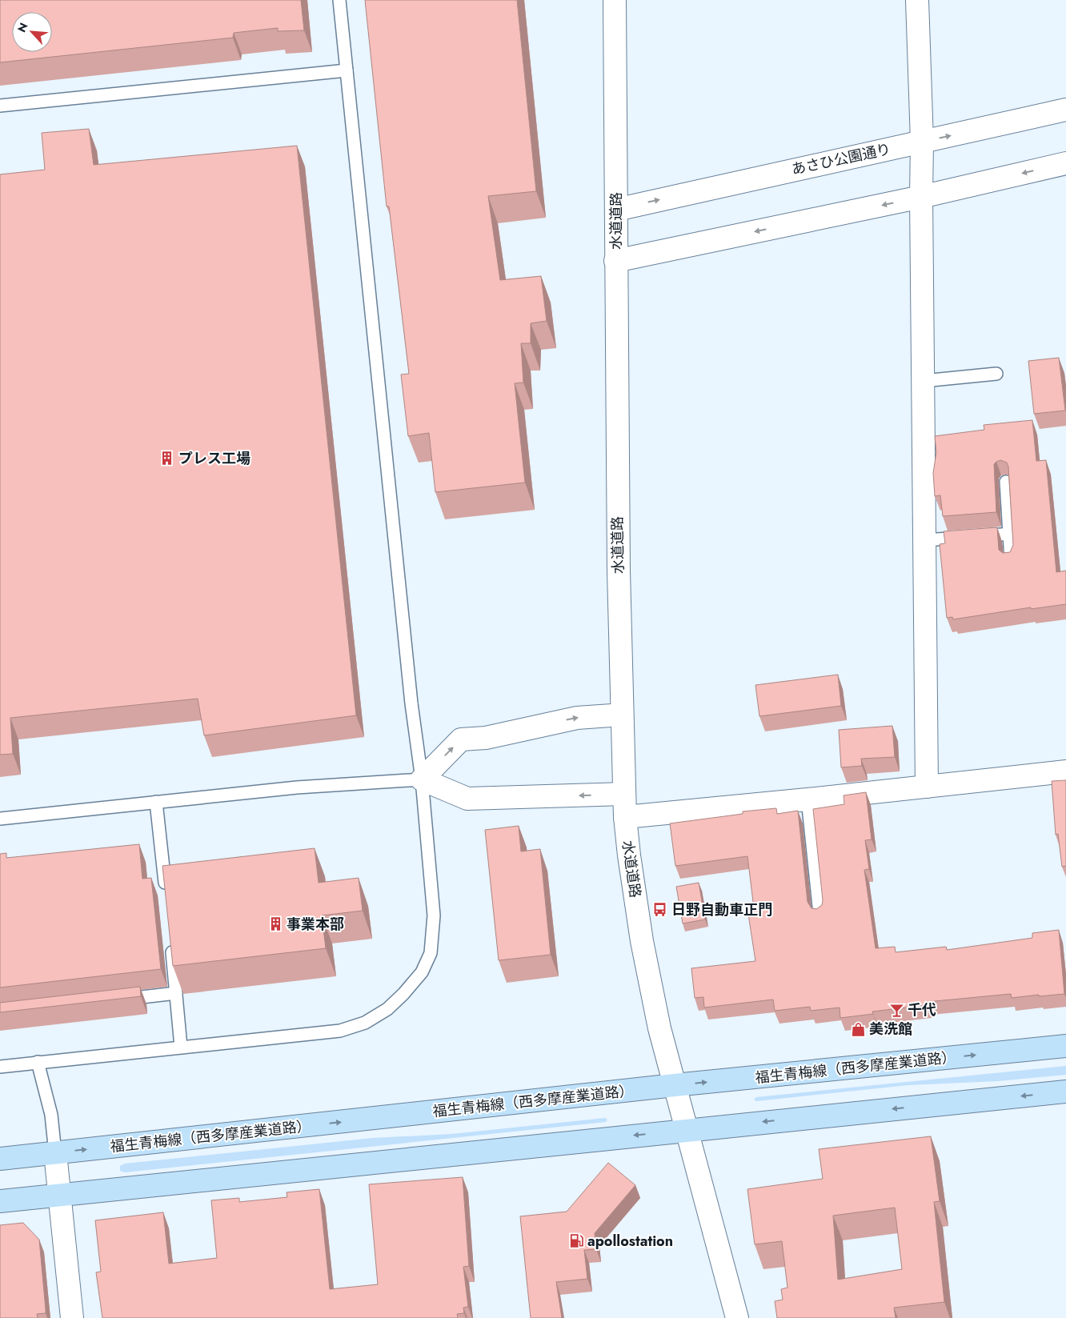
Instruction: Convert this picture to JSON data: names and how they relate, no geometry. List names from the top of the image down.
{
  "streets": {
    "main road": ["福生青梅線（西多摩産業道路）"],
    "street": ["あさひ公園通り", "水道道路"]
  },
  "crossings": [
    ["あさひ公園通り", "水道道路"],
    ["水道道路", "福生青梅線（西多摩産業道路）"]
  ],
  "places": {
    "building": ["プレス工場", "事業本部"],
    "bus stop": ["日野自動車正門"],
    "bar": ["千代"],
    "shop": ["美洗館"],
    "fuel station": ["apollostation"]
  },
  "north": "top left"
}
